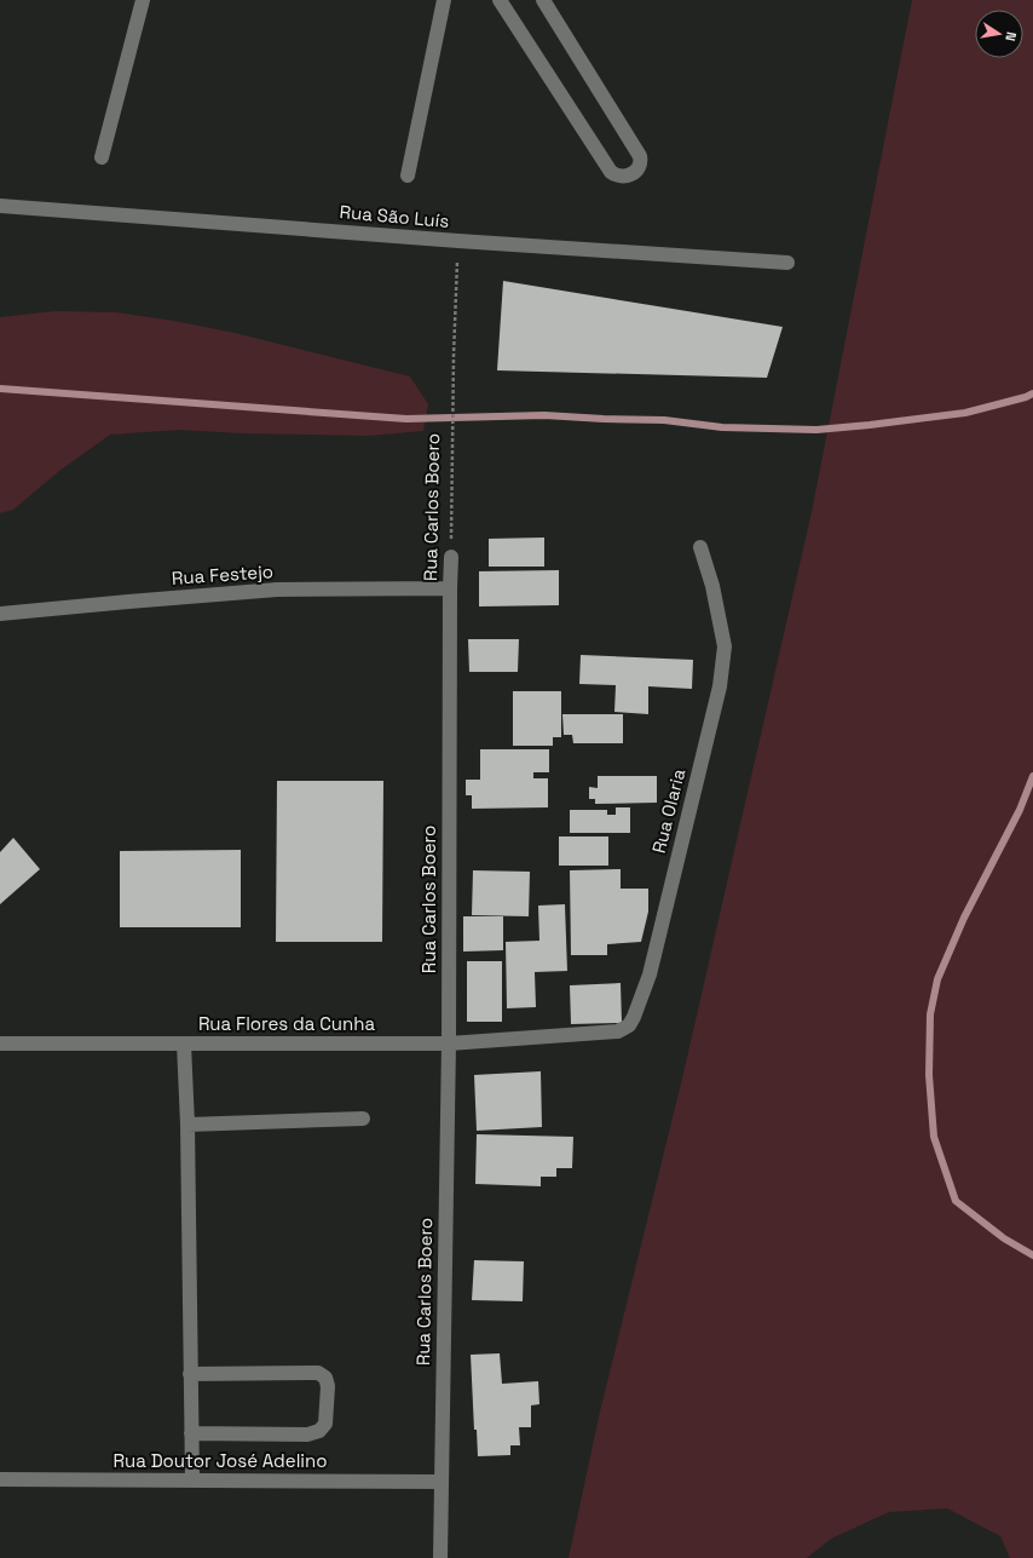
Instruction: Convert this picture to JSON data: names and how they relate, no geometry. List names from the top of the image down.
{
  "streets": {
    "street": [
      "Rua São Luís",
      "Rua Carlos Boero",
      "Rua Festejo",
      "Rua Olaria",
      "Rua Flores da Cunha",
      "Rua Doutor José Adelino"
    ]
  },
  "crossings": [
    ["Rua São Luís", "Rua Carlos Boero"],
    ["Rua Carlos Boero", "Rua Festejo"],
    ["Rua Carlos Boero", "Rua Flores da Cunha"],
    ["Rua Carlos Boero", "Rua Doutor José Adelino"],
    ["Rua Olaria", "Rua Flores da Cunha"]
  ],
  "north": "right"
}
